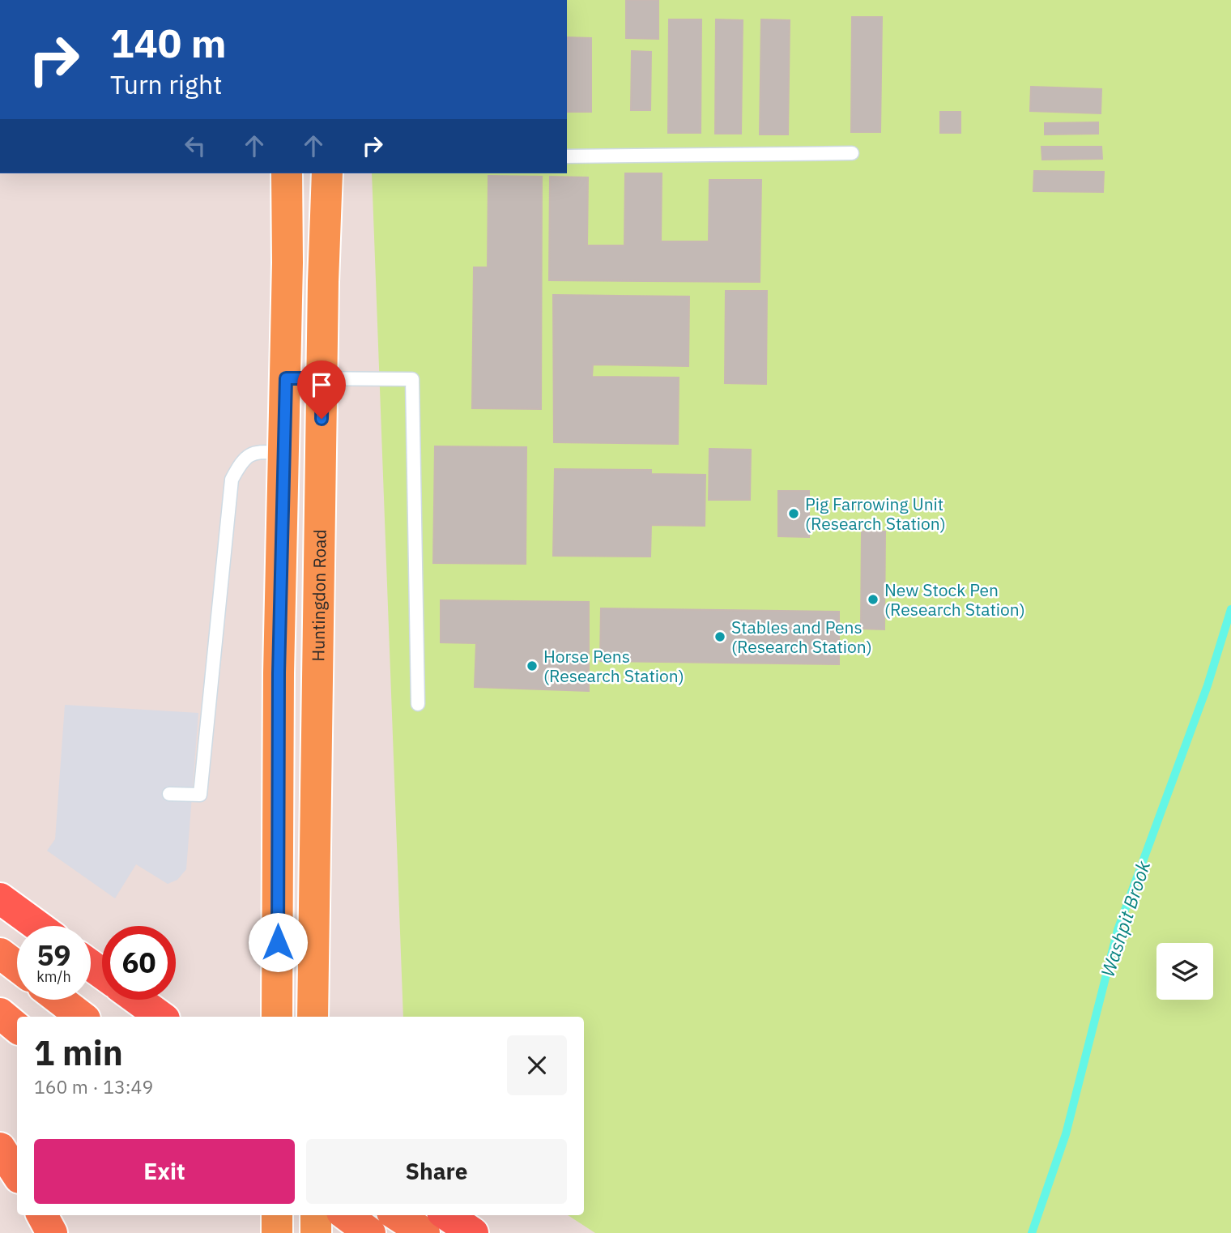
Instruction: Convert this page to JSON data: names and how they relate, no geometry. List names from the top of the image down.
{
  "streets": {
    "main road": ["Huntingdon Road"]
  },
  "water": ["Washpit Brook"],
  "places": [
    "Pig Farrowing Unit (Research Station)",
    "New Stock Pen (Research Station)",
    "Stables and Pens (Research Station)",
    "Horse Pens (Research Station)"
  ],
  "page": {
    "turn": ["140 m", "Turn right"],
    "speed": "59 km/h",
    "limit": "60",
    "heading": ["1 min", "160 m · 13:49"],
    "buttons": ["Exit", "Share"]
  }
}
